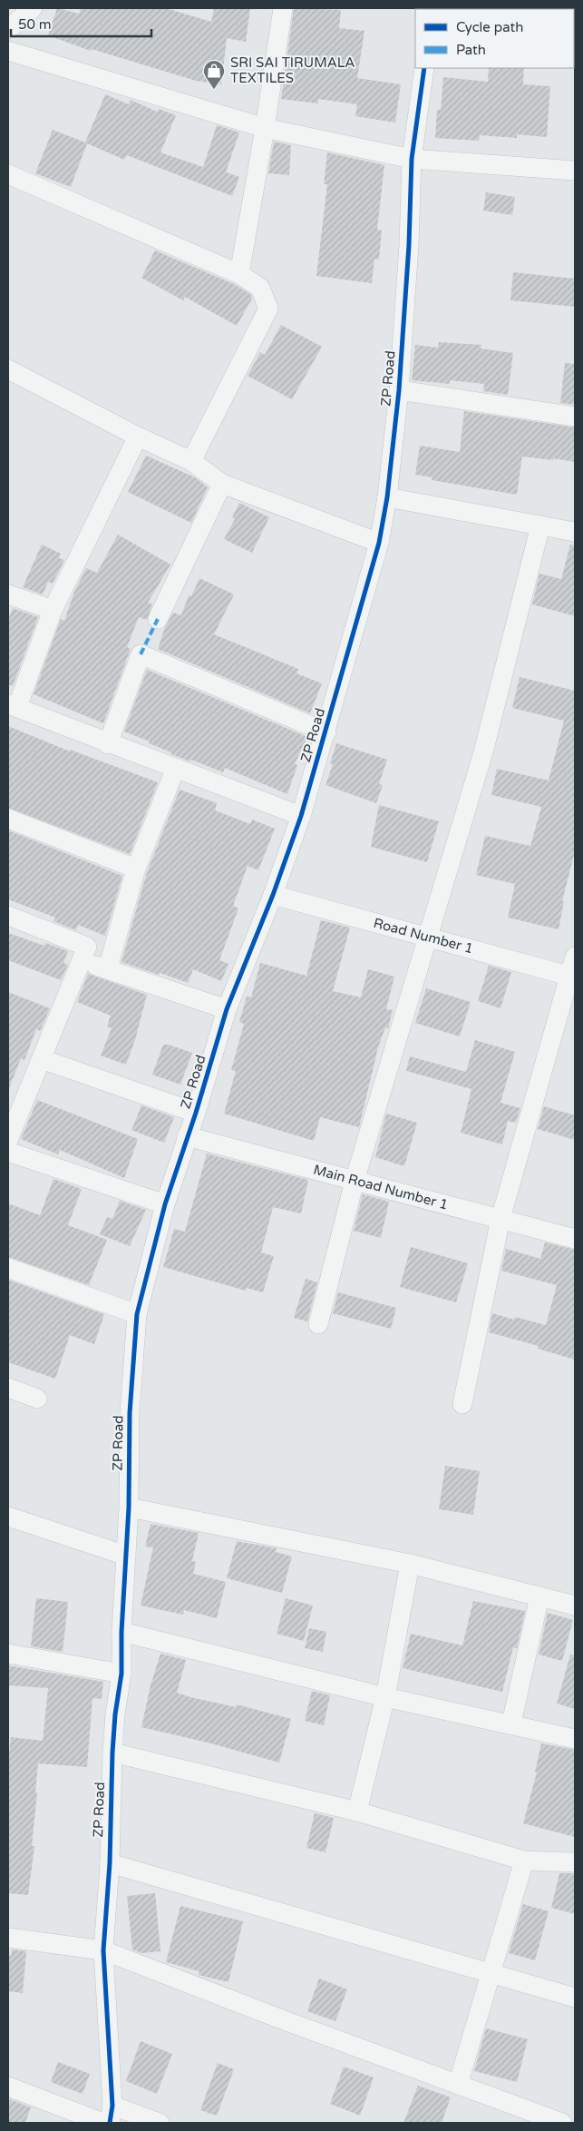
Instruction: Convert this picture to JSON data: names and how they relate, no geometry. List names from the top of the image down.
{
  "streets": {
    "street": ["ZP Road", "Road Number 1", "Main Road Number 1"]
  },
  "crossings": [
    ["ZP Road", "Road Number 1"],
    ["ZP Road", "Main Road Number 1"]
  ],
  "places": {
    "shop": ["SRI SAI TIRUMALA TEXTILES"]
  },
  "legend": ["Cycle path", "Path"],
  "scale_bar": "50 m"
}
